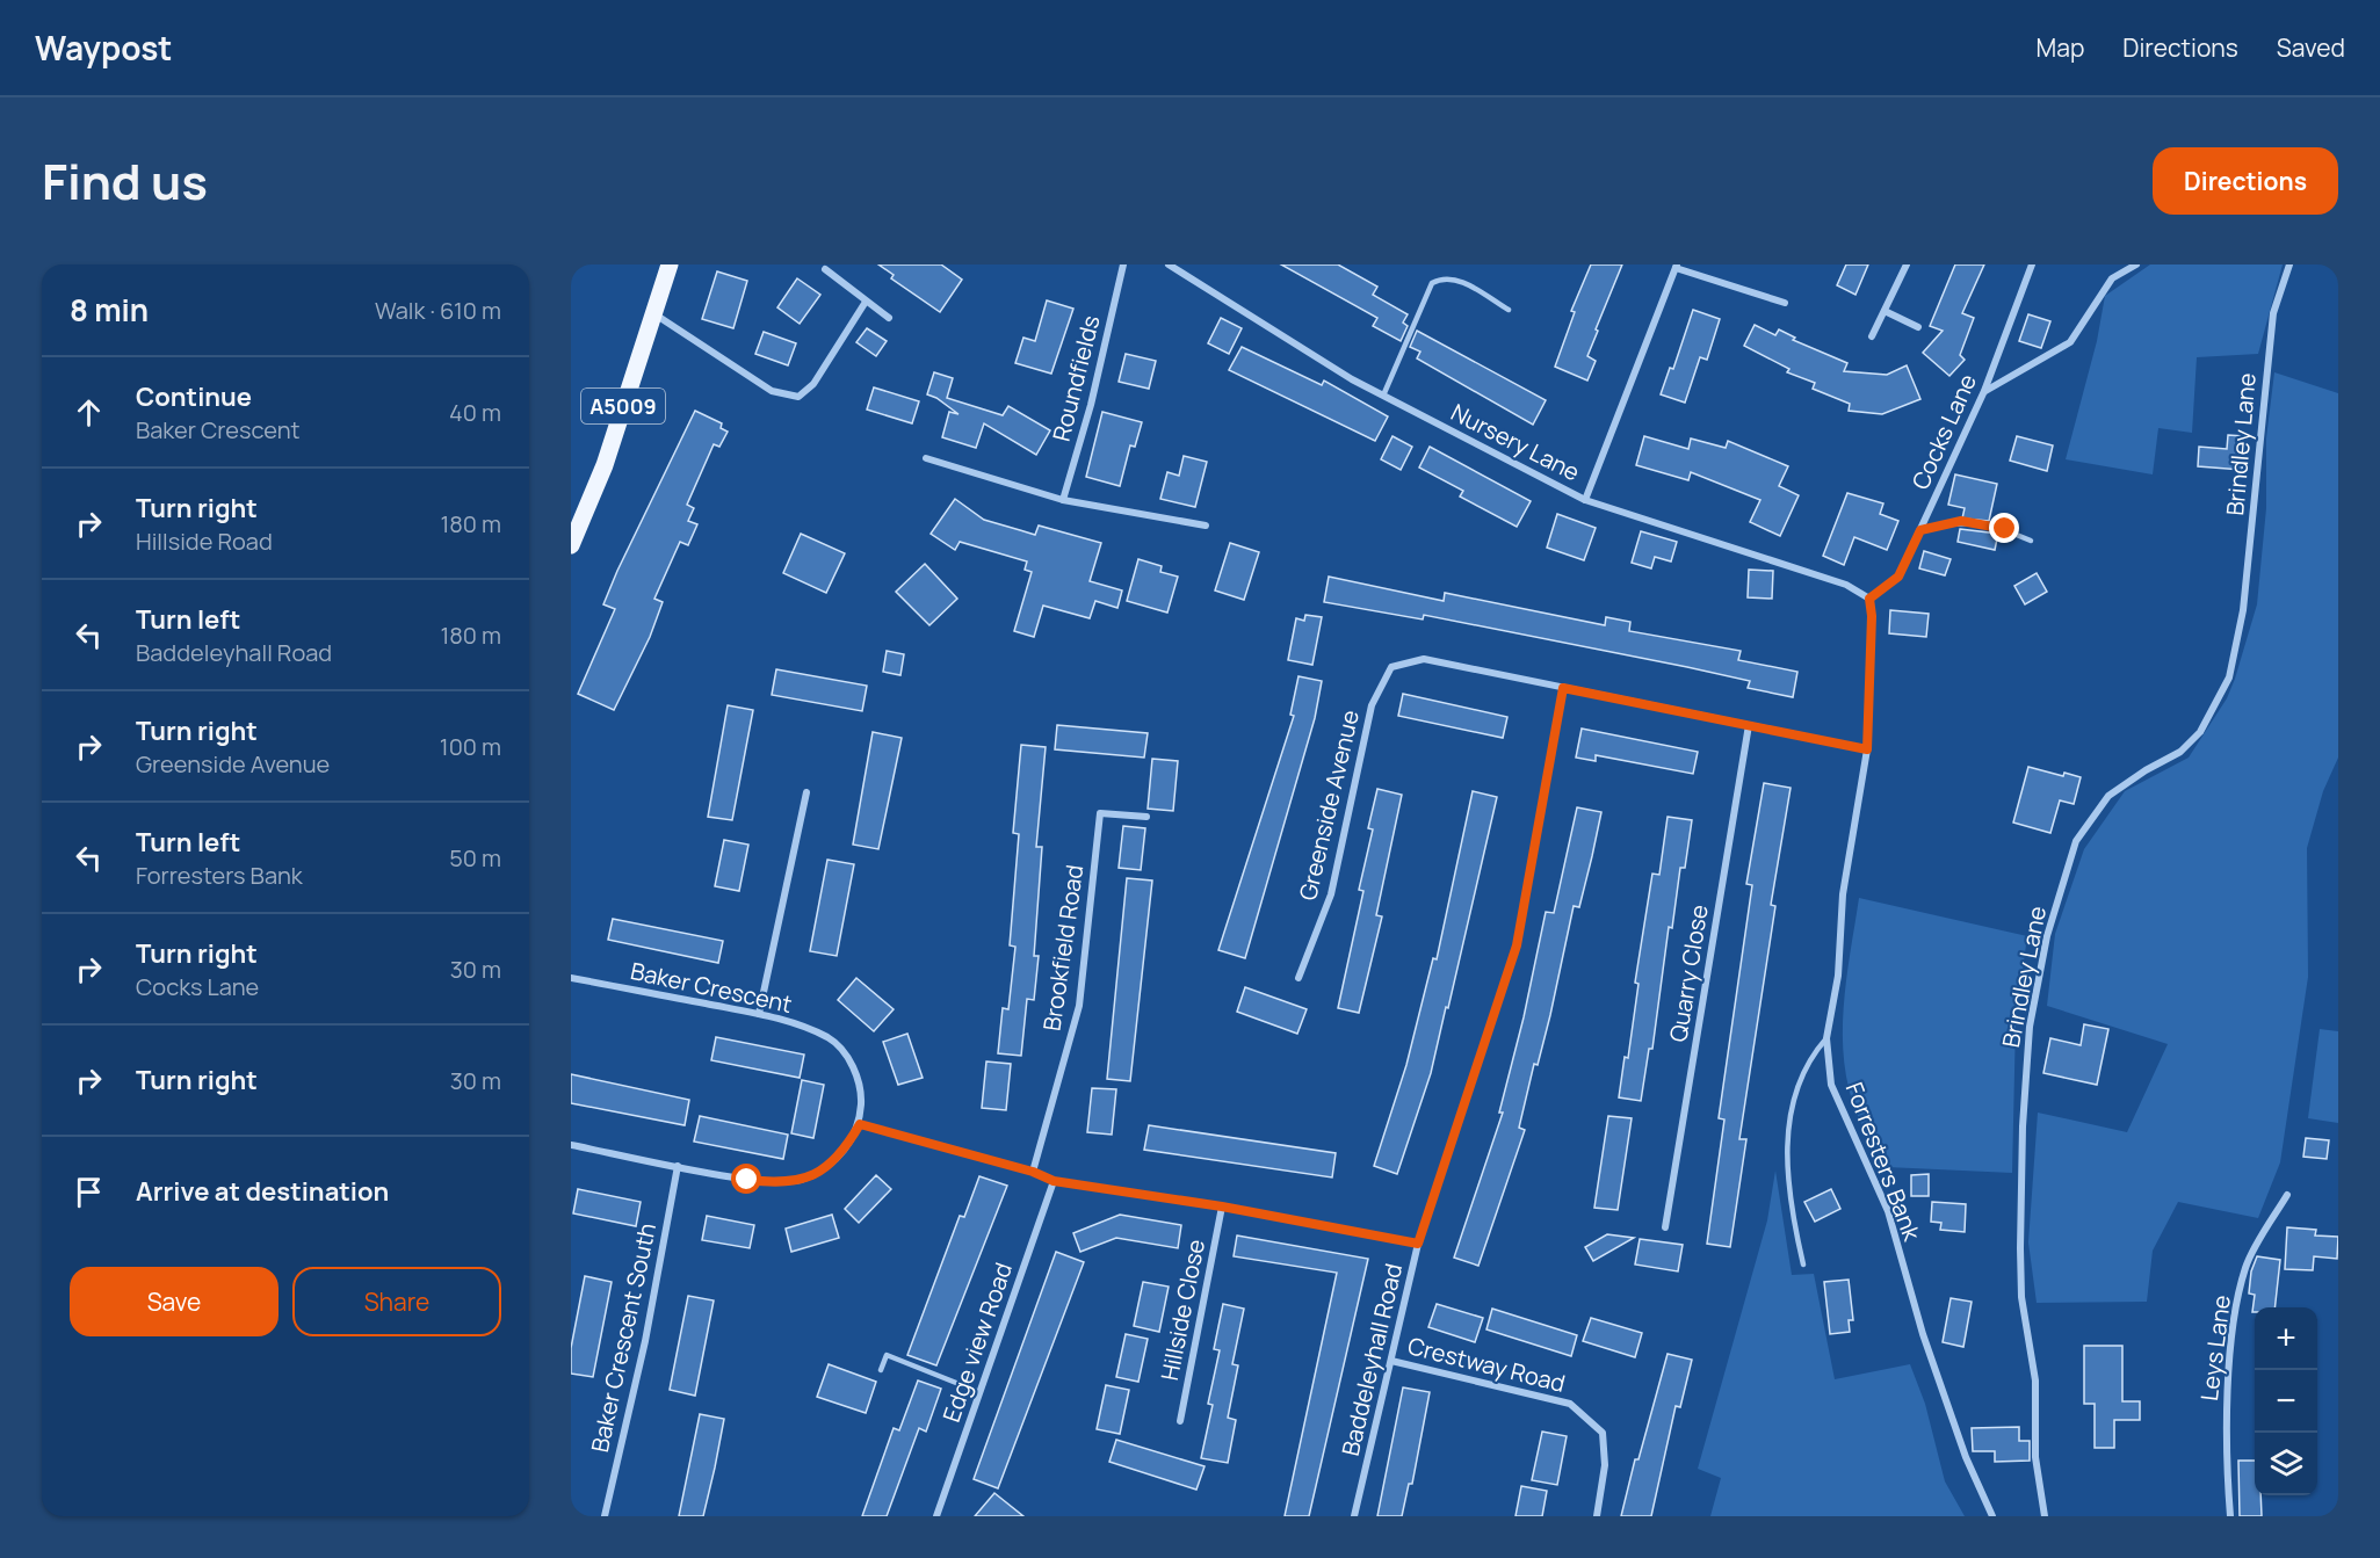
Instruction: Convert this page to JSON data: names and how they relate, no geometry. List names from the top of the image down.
{
  "streets": {
    "main road": ["A5009"],
    "street": [
      "Roundfields",
      "Cocks Lane",
      "Nursery Lane",
      "Brindley Lane",
      "Greenside Avenue",
      "Brookfield Road",
      "Quarry Close",
      "Baker Crescent",
      "Forresters Bank",
      "Hillside Close",
      "Baker Crescent South",
      "Edge view Road",
      "Leys Lane",
      "Baddeleyhall Road",
      "Crestway Road"
    ]
  },
  "crossings": [
    ["Cocks Lane", "Nursery Lane"],
    ["Cocks Lane", "Forresters Bank"],
    ["Nursery Lane", "Forresters Bank"],
    ["Greenside Avenue", "Quarry Close"],
    ["Greenside Avenue", "Forresters Bank"],
    ["Greenside Avenue", "Baddeleyhall Road"],
    ["Baker Crescent", "Baker Crescent South"],
    ["Baddeleyhall Road", "Crestway Road"]
  ],
  "page": {
    "header": "Waypost",
    "nav": ["Map", "Directions", "Saved"],
    "title": "Find us",
    "buttons": [
      "Directions",
      ["Save", "Share"]
    ],
    "heading": ["8 min", "Walk · 610 m"],
    "list": [
      ["Continue", "Baker Crescent", "40 m"],
      ["Turn right", "Hillside Road", "180 m"],
      ["Turn left", "Baddeleyhall Road", "180 m"],
      ["Turn right", "Greenside Avenue", "100 m"],
      ["Turn left", "Forresters Bank", "50 m"],
      ["Turn right", "Cocks Lane", "30 m"],
      ["Turn right", "30 m"],
      "Arrive at destination"
    ],
    "map_buttons": ["+", "−"]
  }
}
